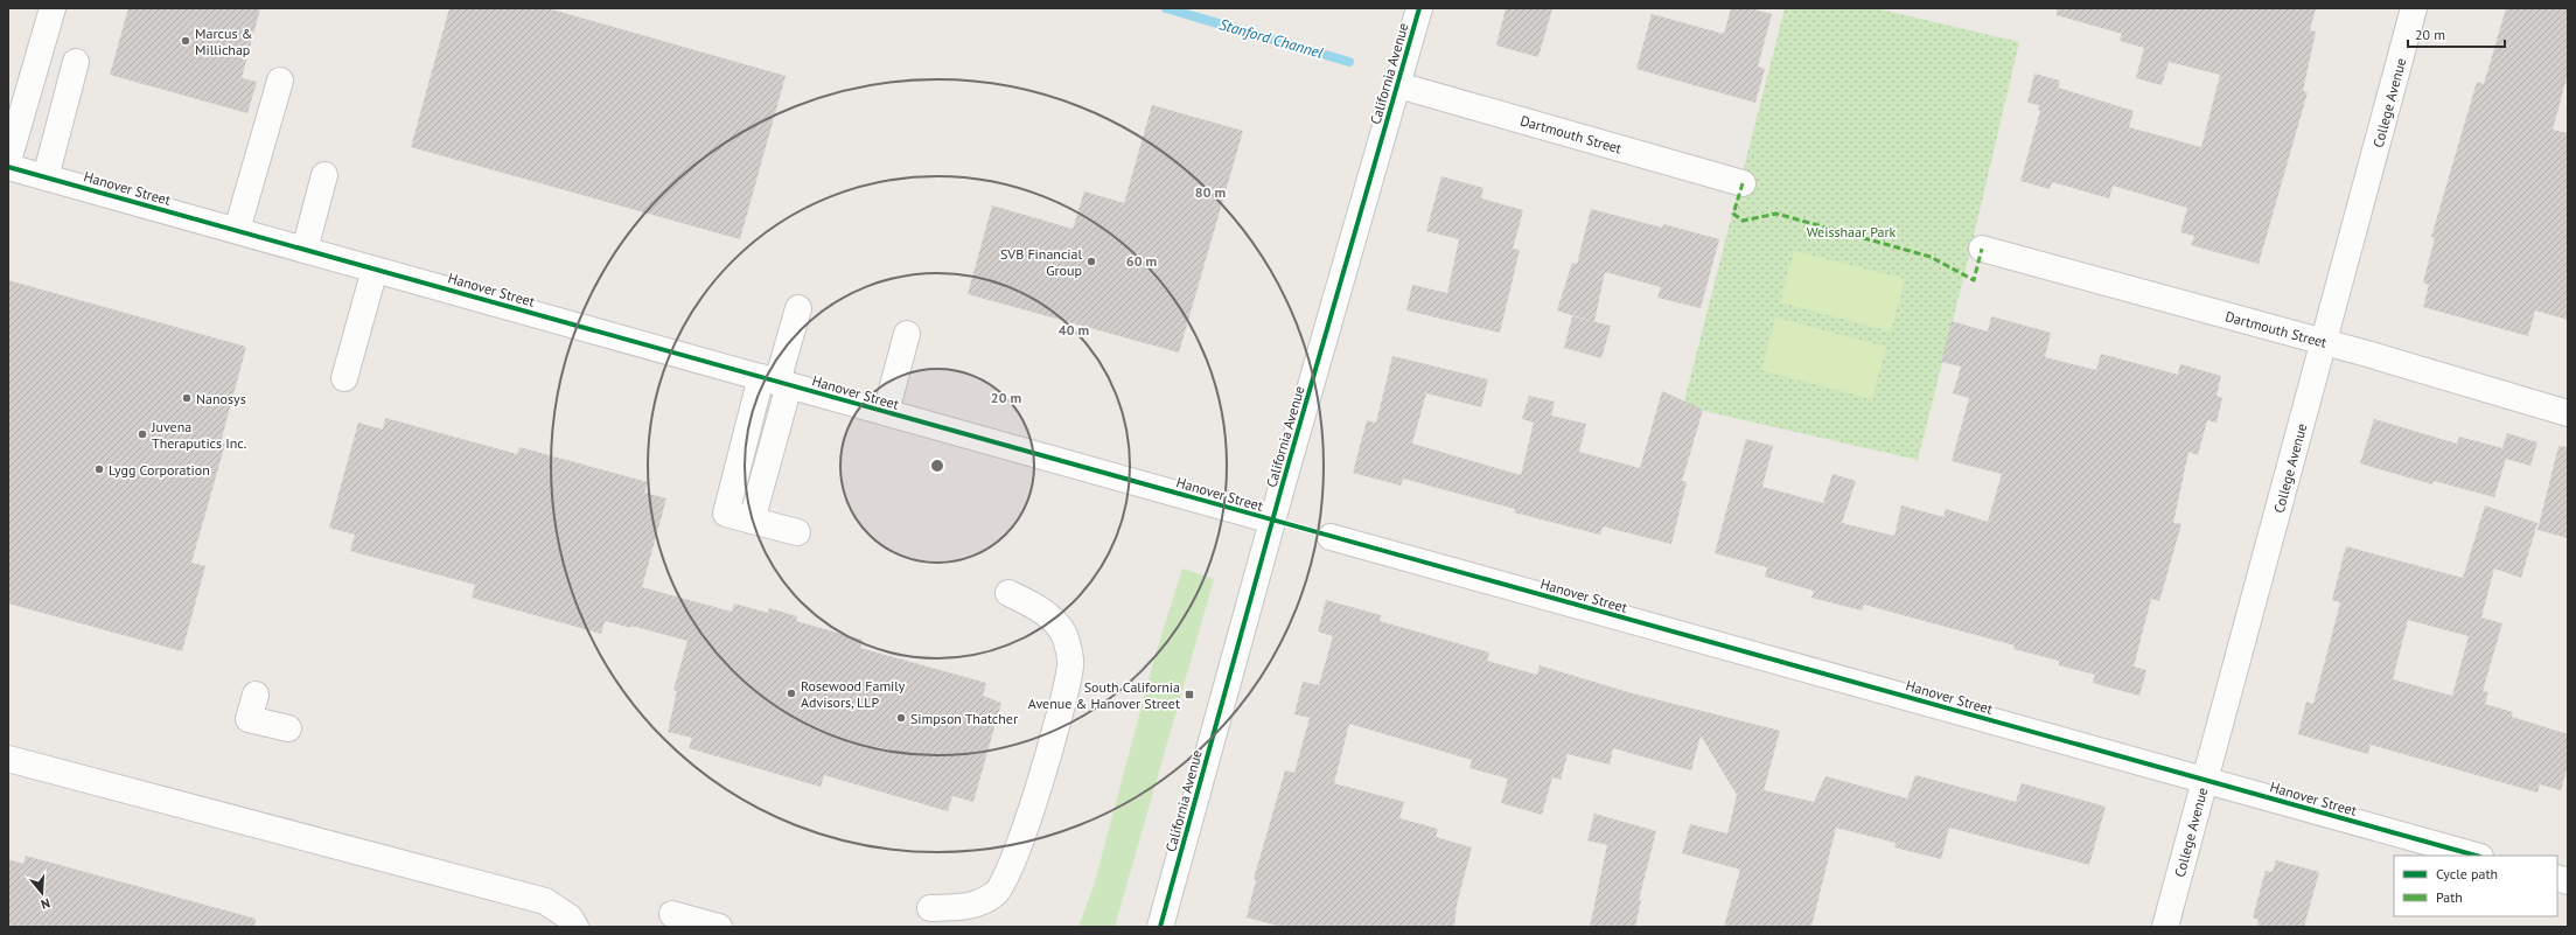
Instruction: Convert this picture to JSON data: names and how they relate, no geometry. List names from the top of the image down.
{
  "streets": {
    "street": [
      "California Avenue",
      "College Avenue",
      "Dartmouth Street",
      "Hanover Street"
    ]
  },
  "crossings": [
    ["California Avenue", "Dartmouth Street"],
    ["California Avenue", "Hanover Street"],
    ["College Avenue", "Dartmouth Street"],
    ["College Avenue", "Hanover Street"]
  ],
  "water": ["Stanford Channel"],
  "parks": ["Weisshaar Park"],
  "places": {
    "other": [
      "Marcus & Millichap",
      "SVB Financial Group",
      "Nanosys",
      "Juvena Theraputics Inc.",
      "Lygg Corporation",
      "Rosewood Family Advisors, LLP",
      "Simpson Thatcher"
    ],
    "transit": ["South California Avenue & Hanover Street"]
  },
  "legend": ["Cycle path", "Path"],
  "scale_bar": "20 m",
  "north": "bottom",
  "rings": [
    "80 m",
    "60 m",
    "40 m",
    "20 m"
  ]
}
